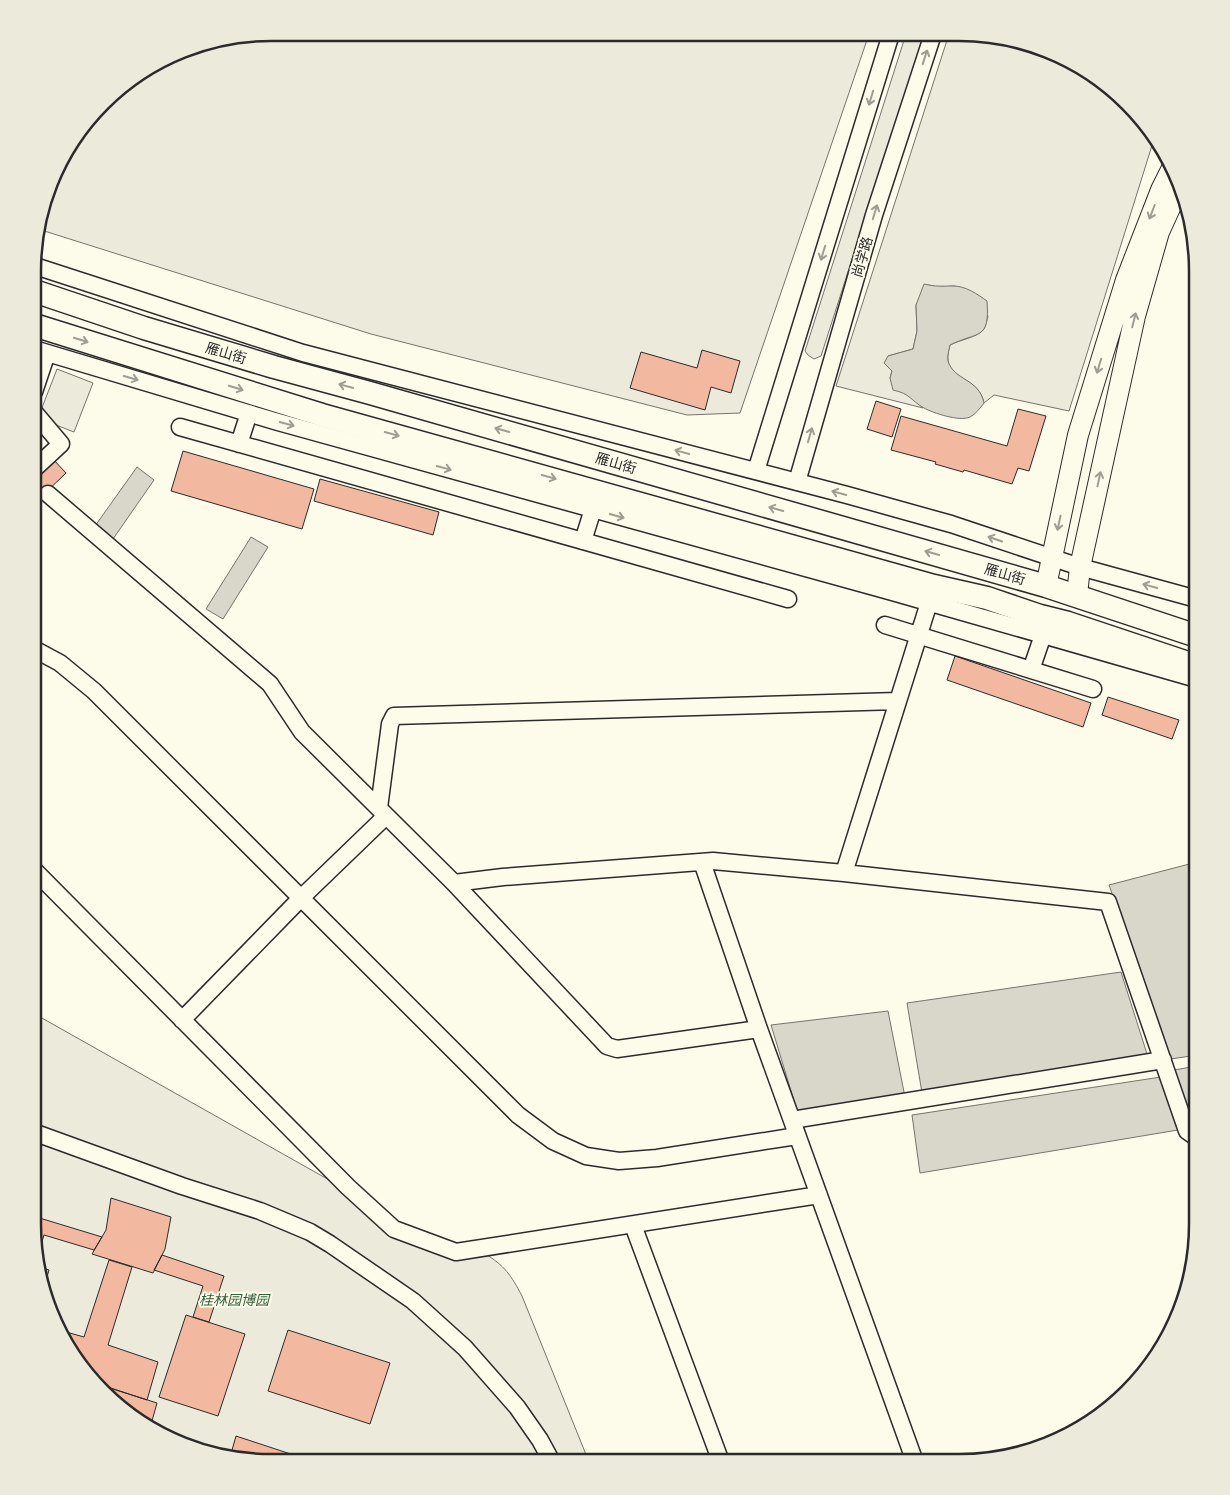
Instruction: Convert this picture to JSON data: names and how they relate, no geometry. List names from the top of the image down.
{
  "streets": {
    "highway": ["雁山街"],
    "street": ["尚学路"]
  },
  "parks": ["桂林园博园"]
}
